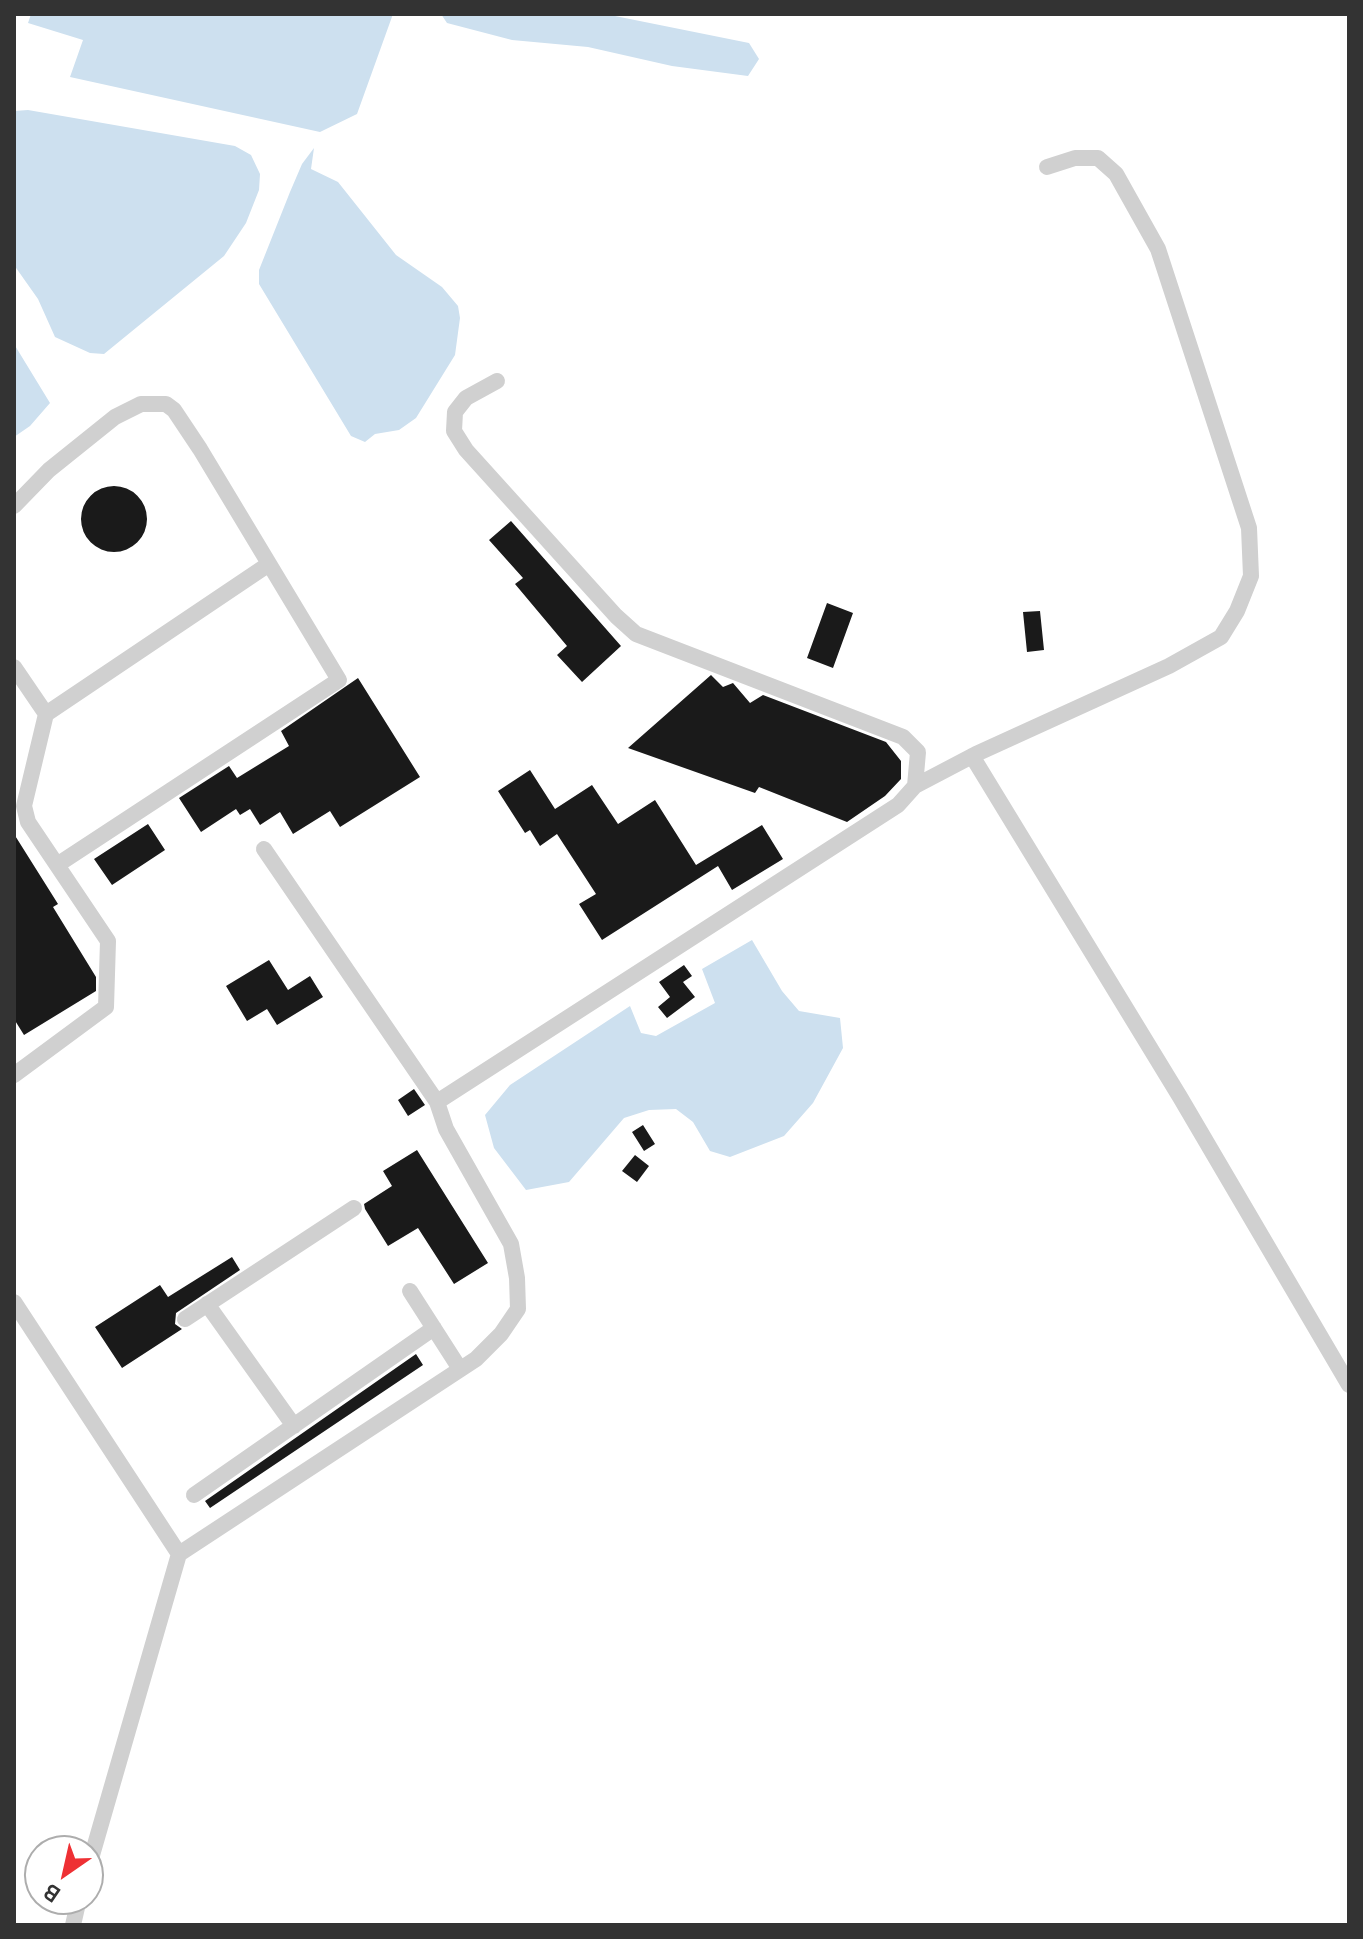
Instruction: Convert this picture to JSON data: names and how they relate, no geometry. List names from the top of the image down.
{
  "north": "bottom left"
}
